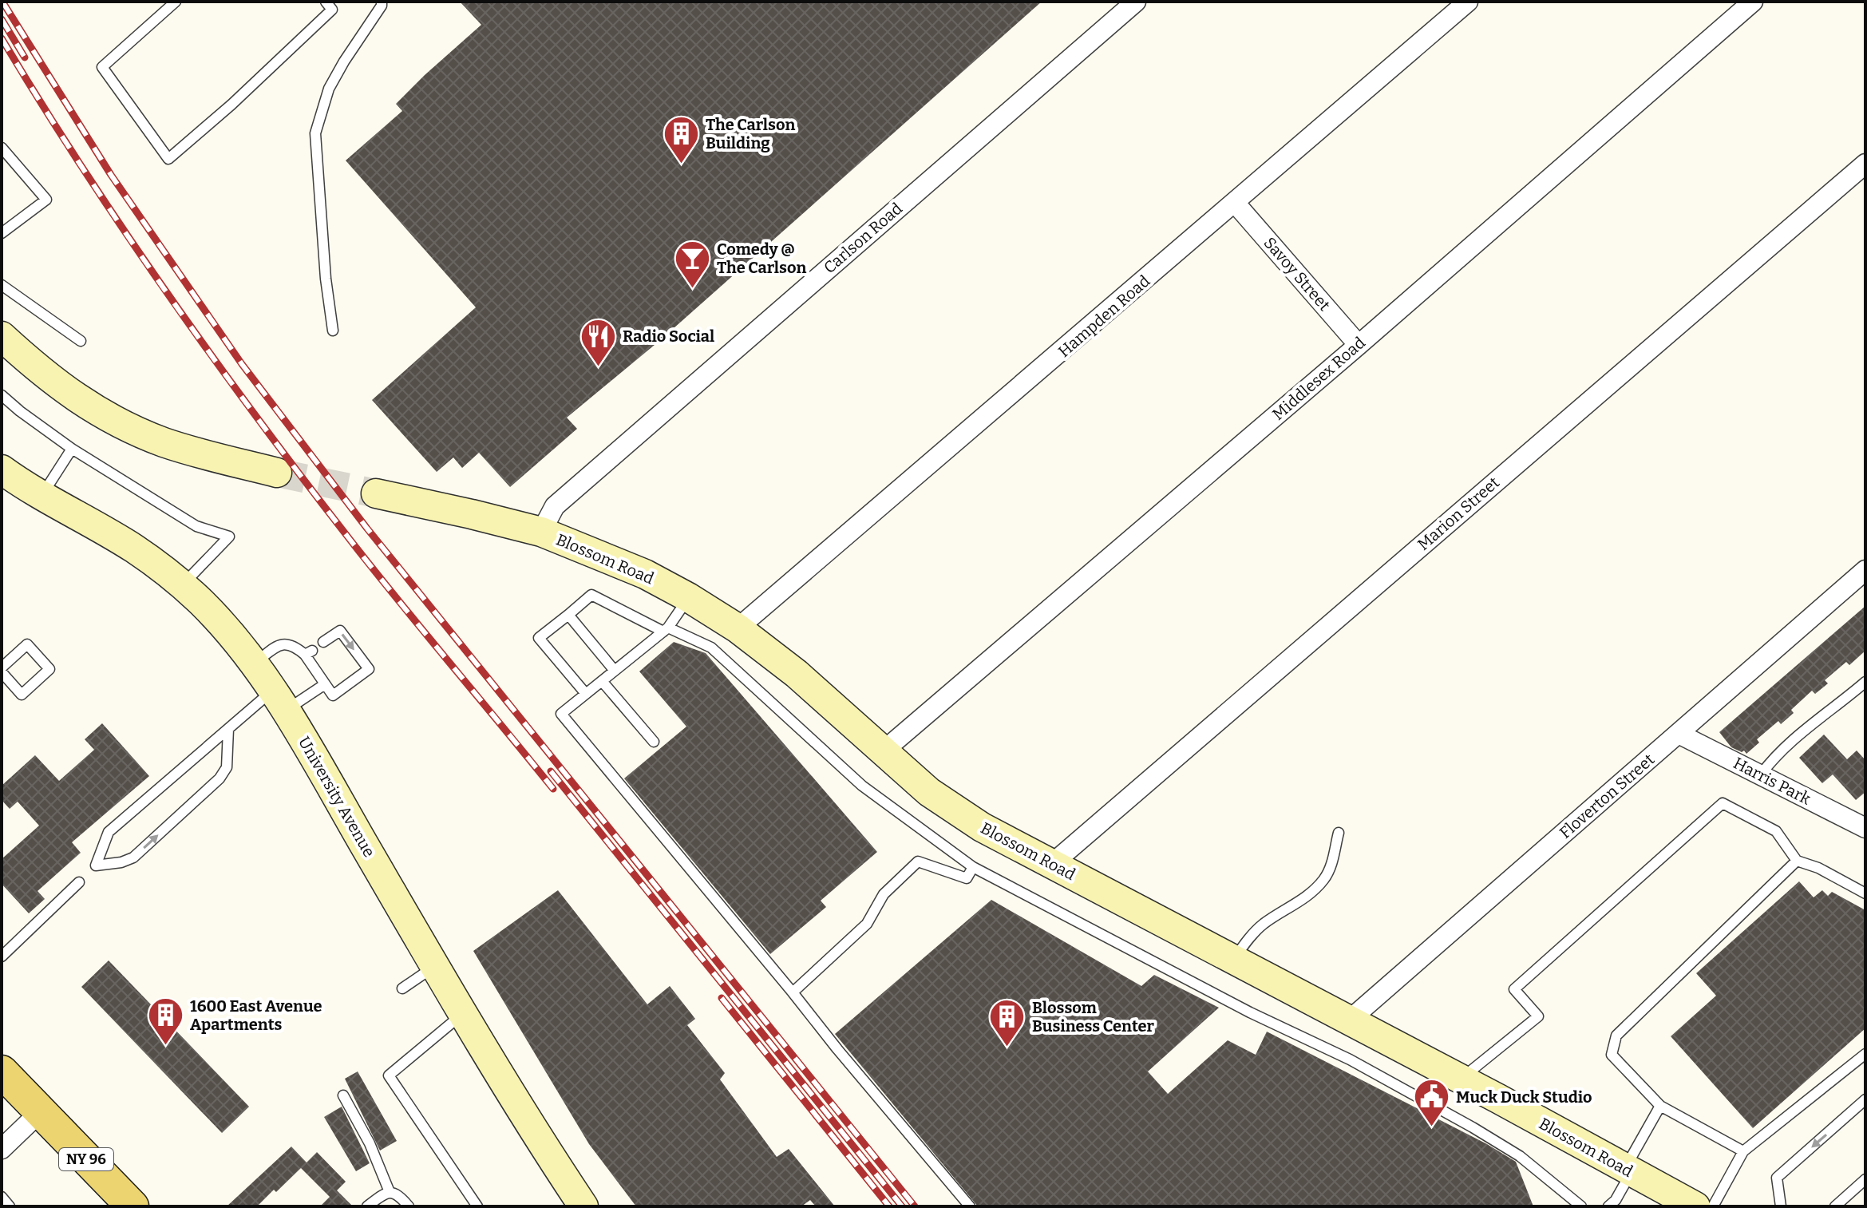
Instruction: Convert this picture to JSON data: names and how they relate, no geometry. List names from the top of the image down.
{
  "streets": {
    "main road": ["NY 96"],
    "street": [
      "Carlson Road",
      "Savoy Street",
      "Hampden Road",
      "Middlesex Road",
      "Marion Street",
      "Blossom Road",
      "Harris Park",
      "Floverton Street",
      "University Avenue"
    ]
  },
  "crossings": [
    ["Carlson Road", "Blossom Road"],
    ["Savoy Street", "Hampden Road"],
    ["Savoy Street", "Middlesex Road"],
    ["Hampden Road", "Blossom Road"],
    ["Middlesex Road", "Blossom Road"],
    ["Marion Street", "Blossom Road"],
    ["Blossom Road", "Floverton Street"],
    ["Harris Park", "Floverton Street"]
  ],
  "places": {
    "building": ["The Carlson Building", "1600 East Avenue Apartments", "Blossom Business Center"],
    "bar": ["Comedy @ The Carlson"],
    "restaurant": ["Radio Social"],
    "public building": ["Muck Duck Studio"]
  }
}
